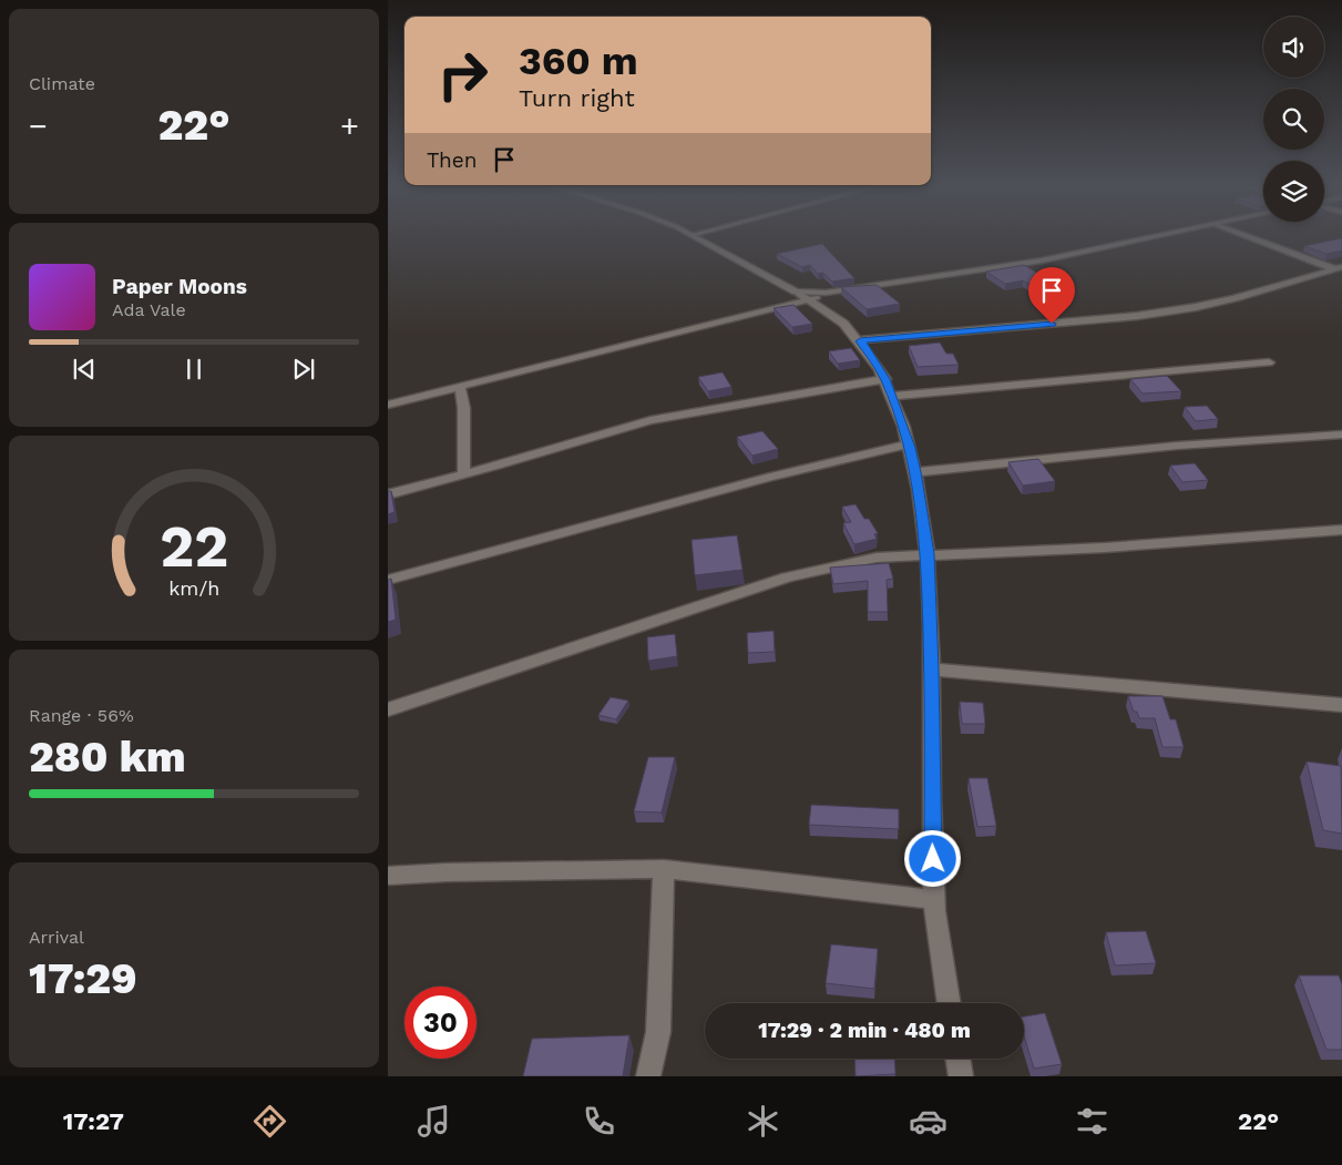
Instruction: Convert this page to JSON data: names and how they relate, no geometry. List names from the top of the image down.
{
  "page": {
    "tile": [
      "Climate",
      ["Range · 56%", "280 km"],
      ["Arrival", "17:29"]
    ],
    "turn": ["360 m", "Turn right"],
    "heat": ["−", "22°", "+"],
    "then": "Then",
    "song": ["Paper Moons", "Ada Vale"],
    "limit": "30",
    "trip": "17:29 · 2 min · 480 m",
    "tabs": ["17:27", "22°"],
    "gauge": ["22", "km/h"]
  }
}
